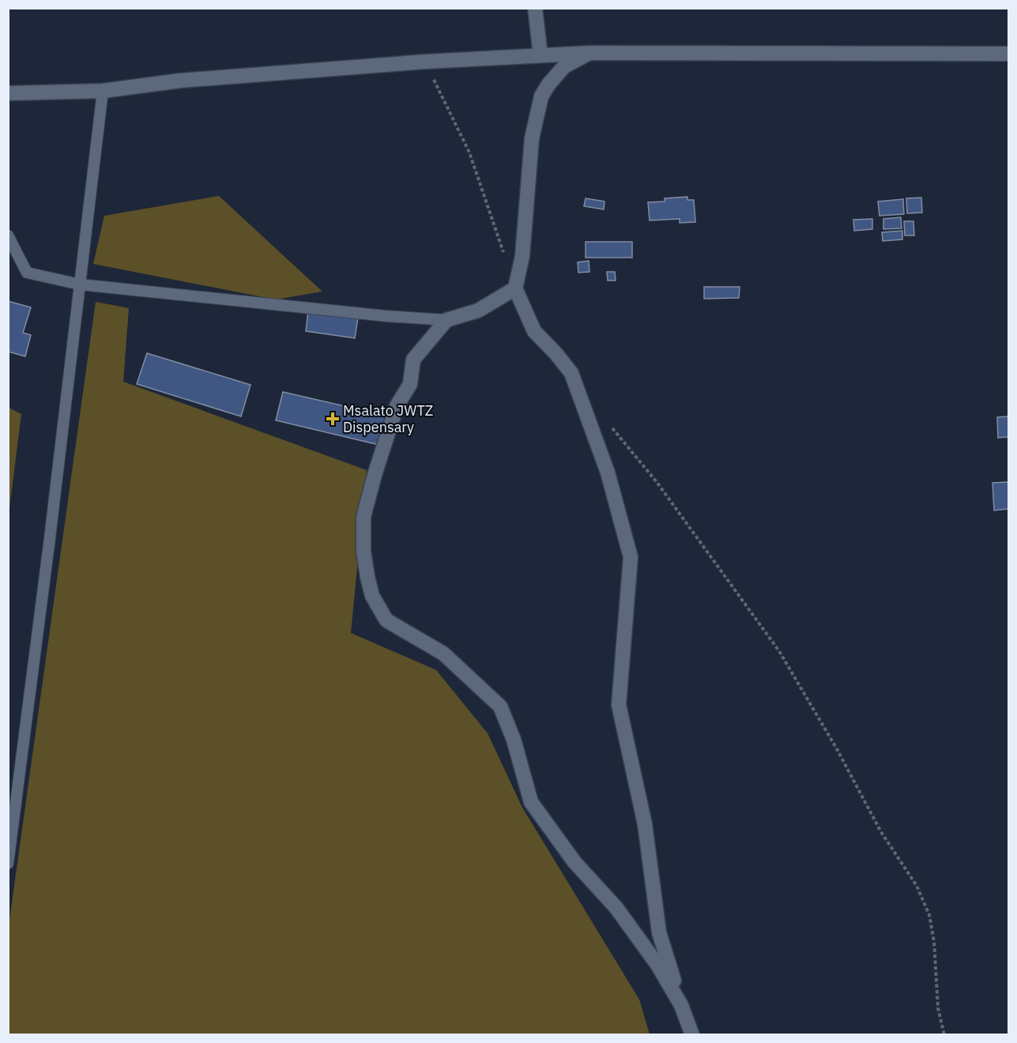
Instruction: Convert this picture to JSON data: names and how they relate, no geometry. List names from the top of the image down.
{
  "places": {
    "health": ["Msalato JWTZ Dispensary"]
  }
}
